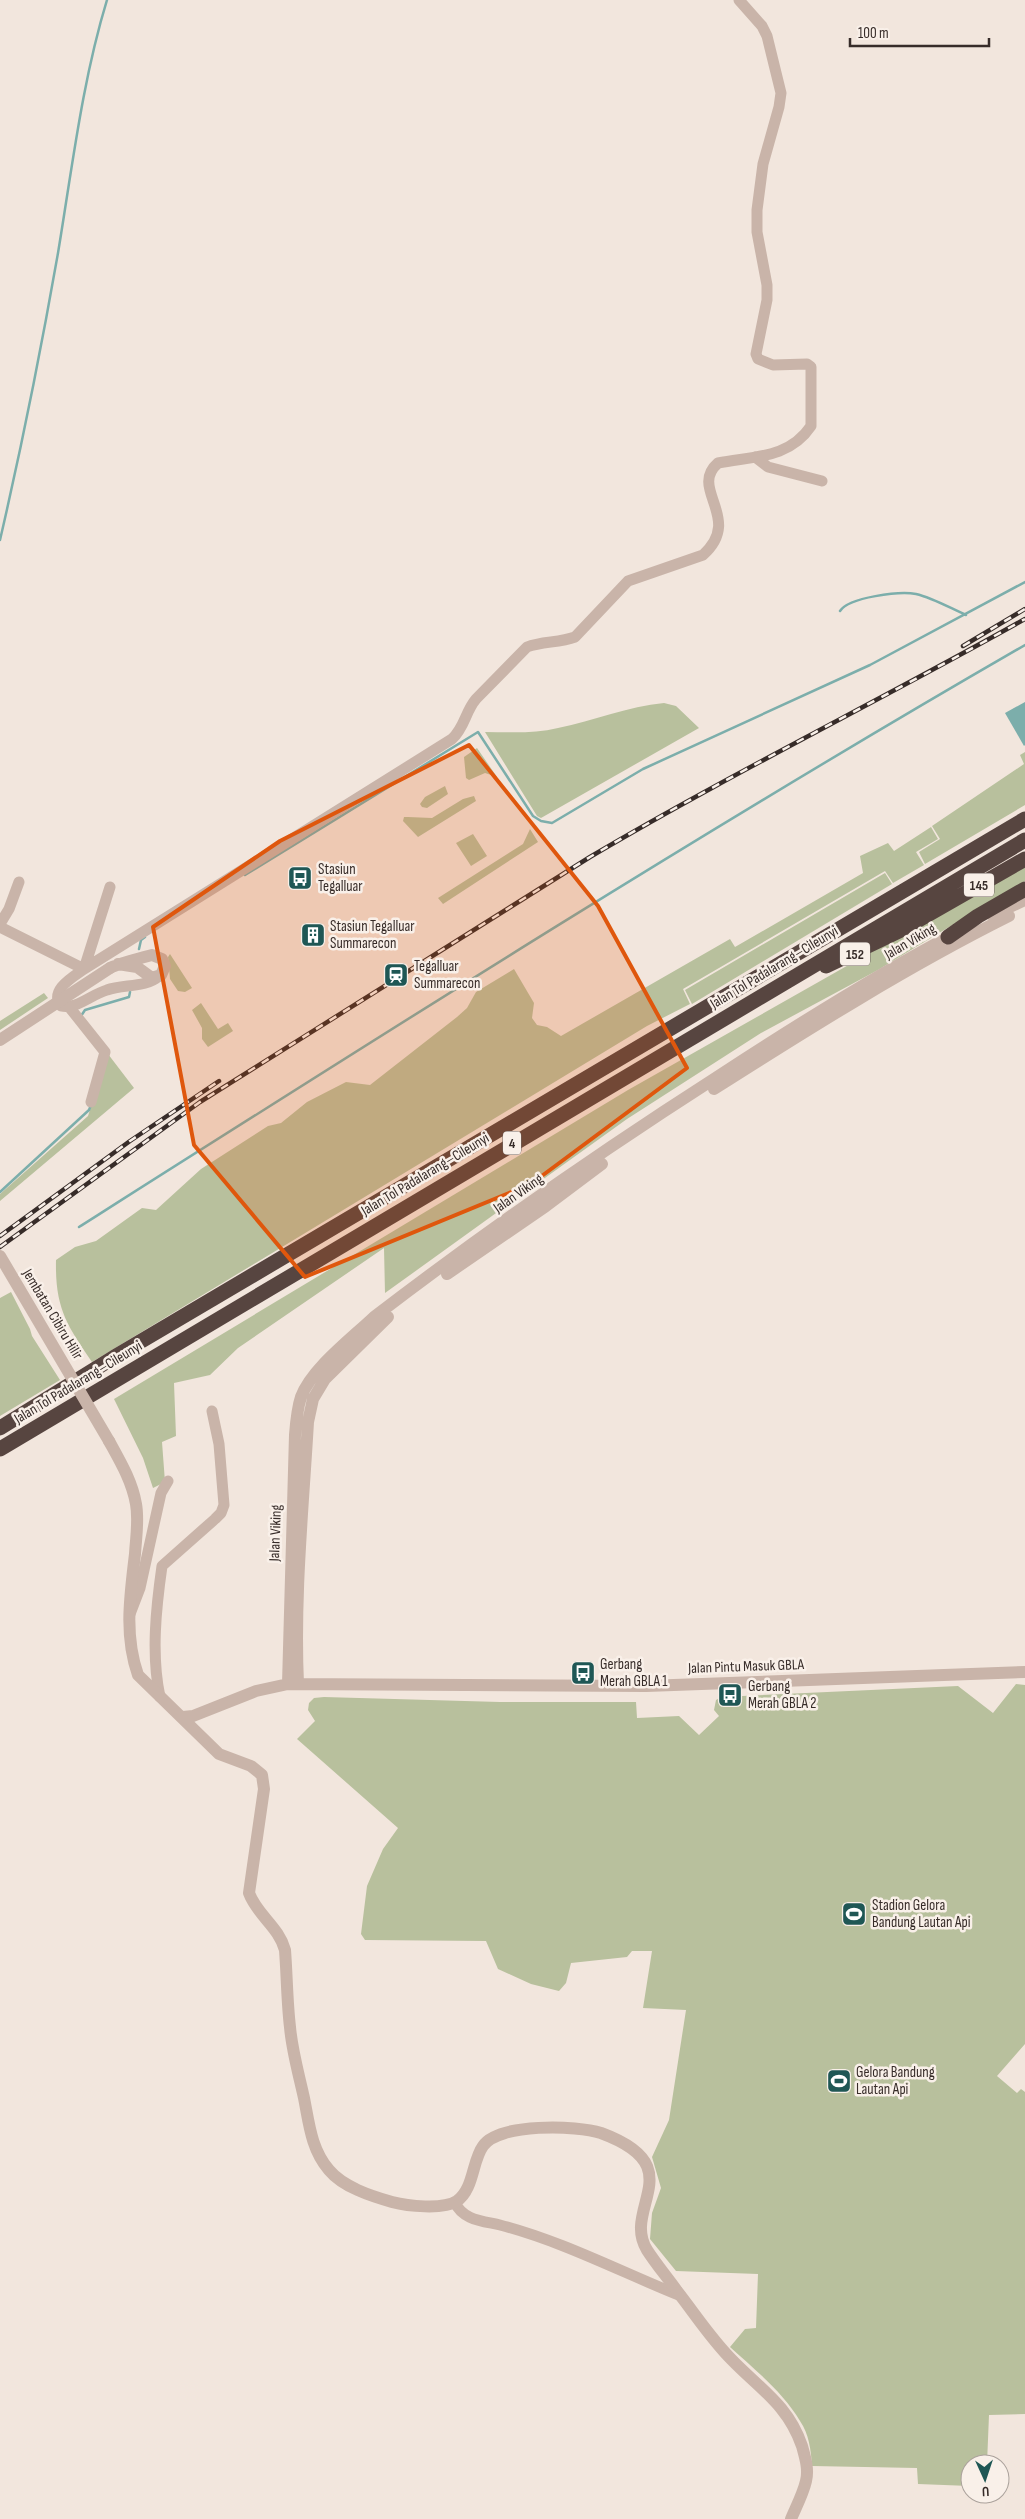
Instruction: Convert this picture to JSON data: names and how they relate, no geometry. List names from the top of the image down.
{
  "streets": {
    "highway": [
      "145",
      "152",
      "Jalan Tol Padalarang–Cileunyi",
      "4"
    ],
    "street": ["Jalan Viking", "Jembatan Cibiru Hilir", "Jalan Pintu Masuk GBLA"]
  },
  "crossings": [
    ["145", "Jalan Viking"],
    ["145", "152"],
    ["Jalan Viking", "Jalan Pintu Masuk GBLA"],
    ["152", "Jalan Tol Padalarang–Cileunyi"],
    ["Jembatan Cibiru Hilir", "Jalan Pintu Masuk GBLA"]
  ],
  "places": {
    "bus stop": ["Stasiun Tegalluar", "Gerbang Merah GBLA 1", "Gerbang Merah GBLA 2"],
    "building": ["Stasiun Tegalluar Summarecon"],
    "station": ["Tegalluar Summarecon"],
    "sports": ["Stadion Gelora Bandung Lautan Api", "Gelora Bandung Lautan Api"]
  },
  "scale_bar": "100 m",
  "north": "bottom"
}
